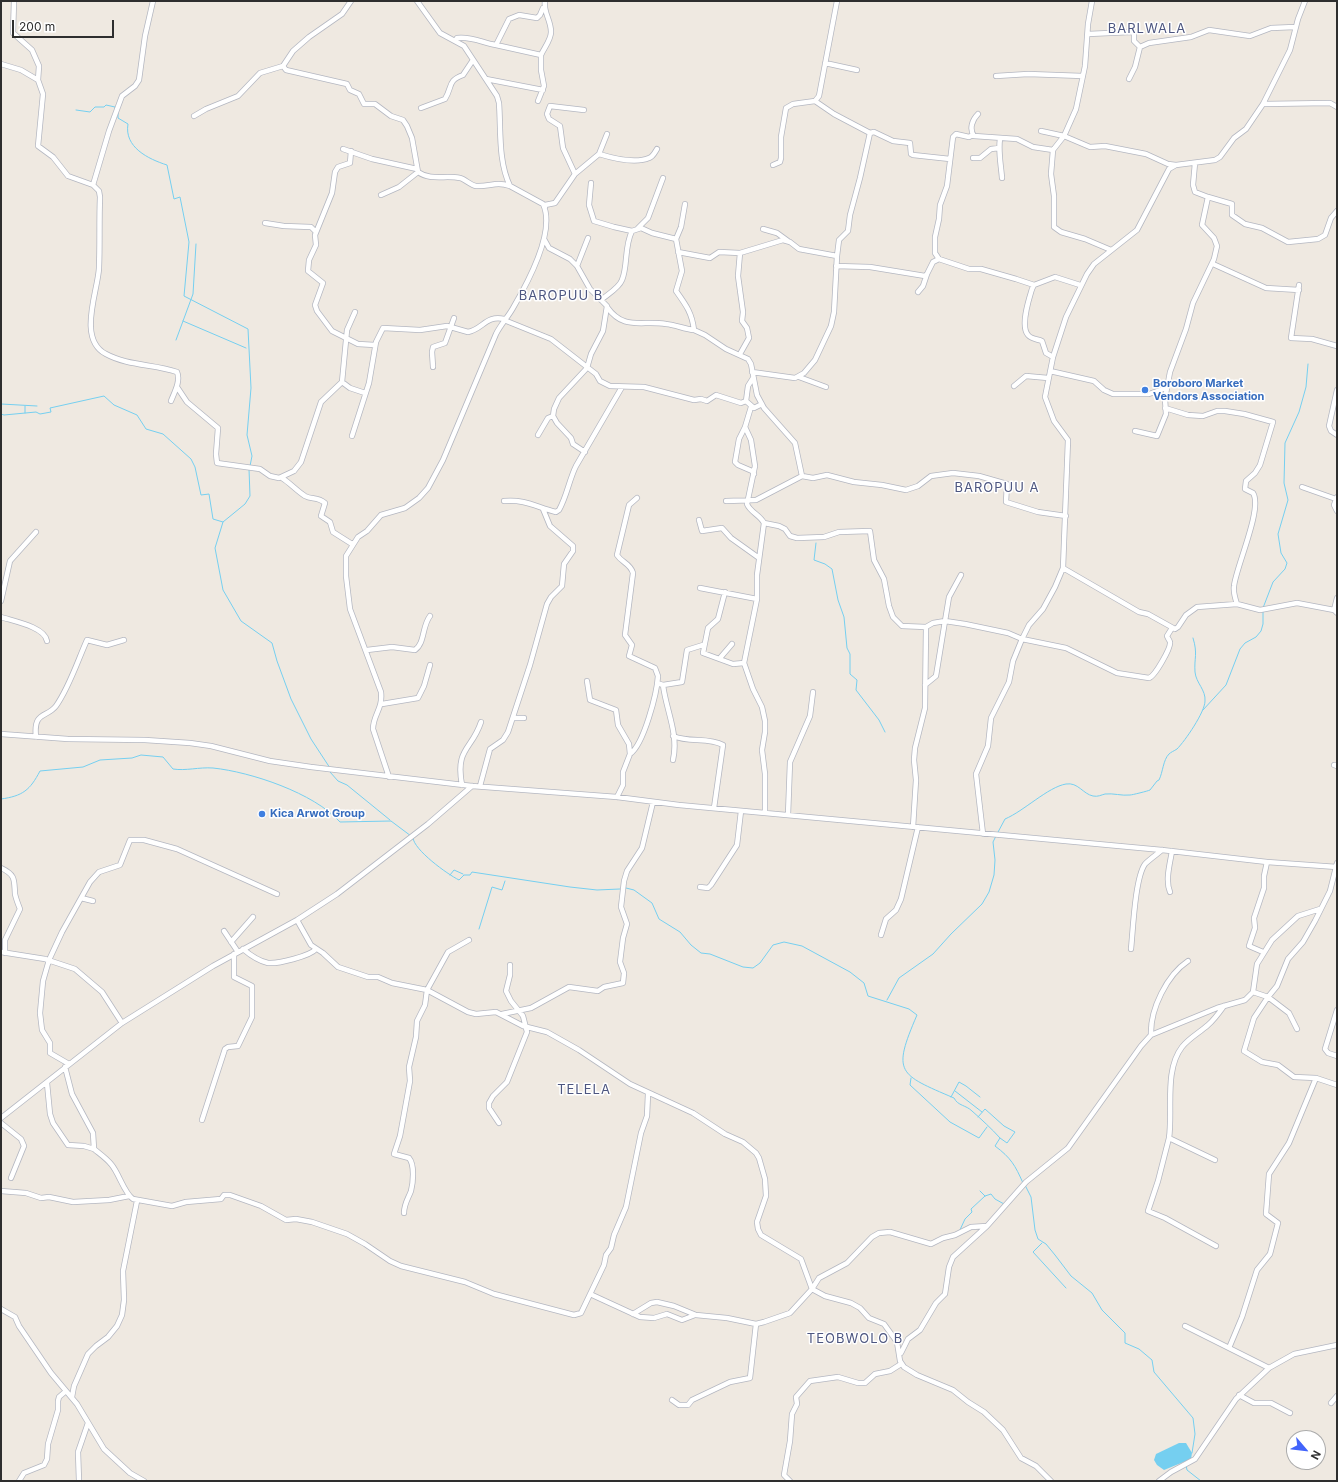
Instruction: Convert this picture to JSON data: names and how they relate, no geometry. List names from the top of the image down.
{
  "districts": [
    "BARLWALA",
    "BAROPUU B",
    "BAROPUU A",
    "TELELA",
    "TEOBWOLO B"
  ],
  "places": ["Boroboro Market Vendors Association", "Kica Arwot Group"],
  "scale_bar": "200 m",
  "north": "bottom right"
}
